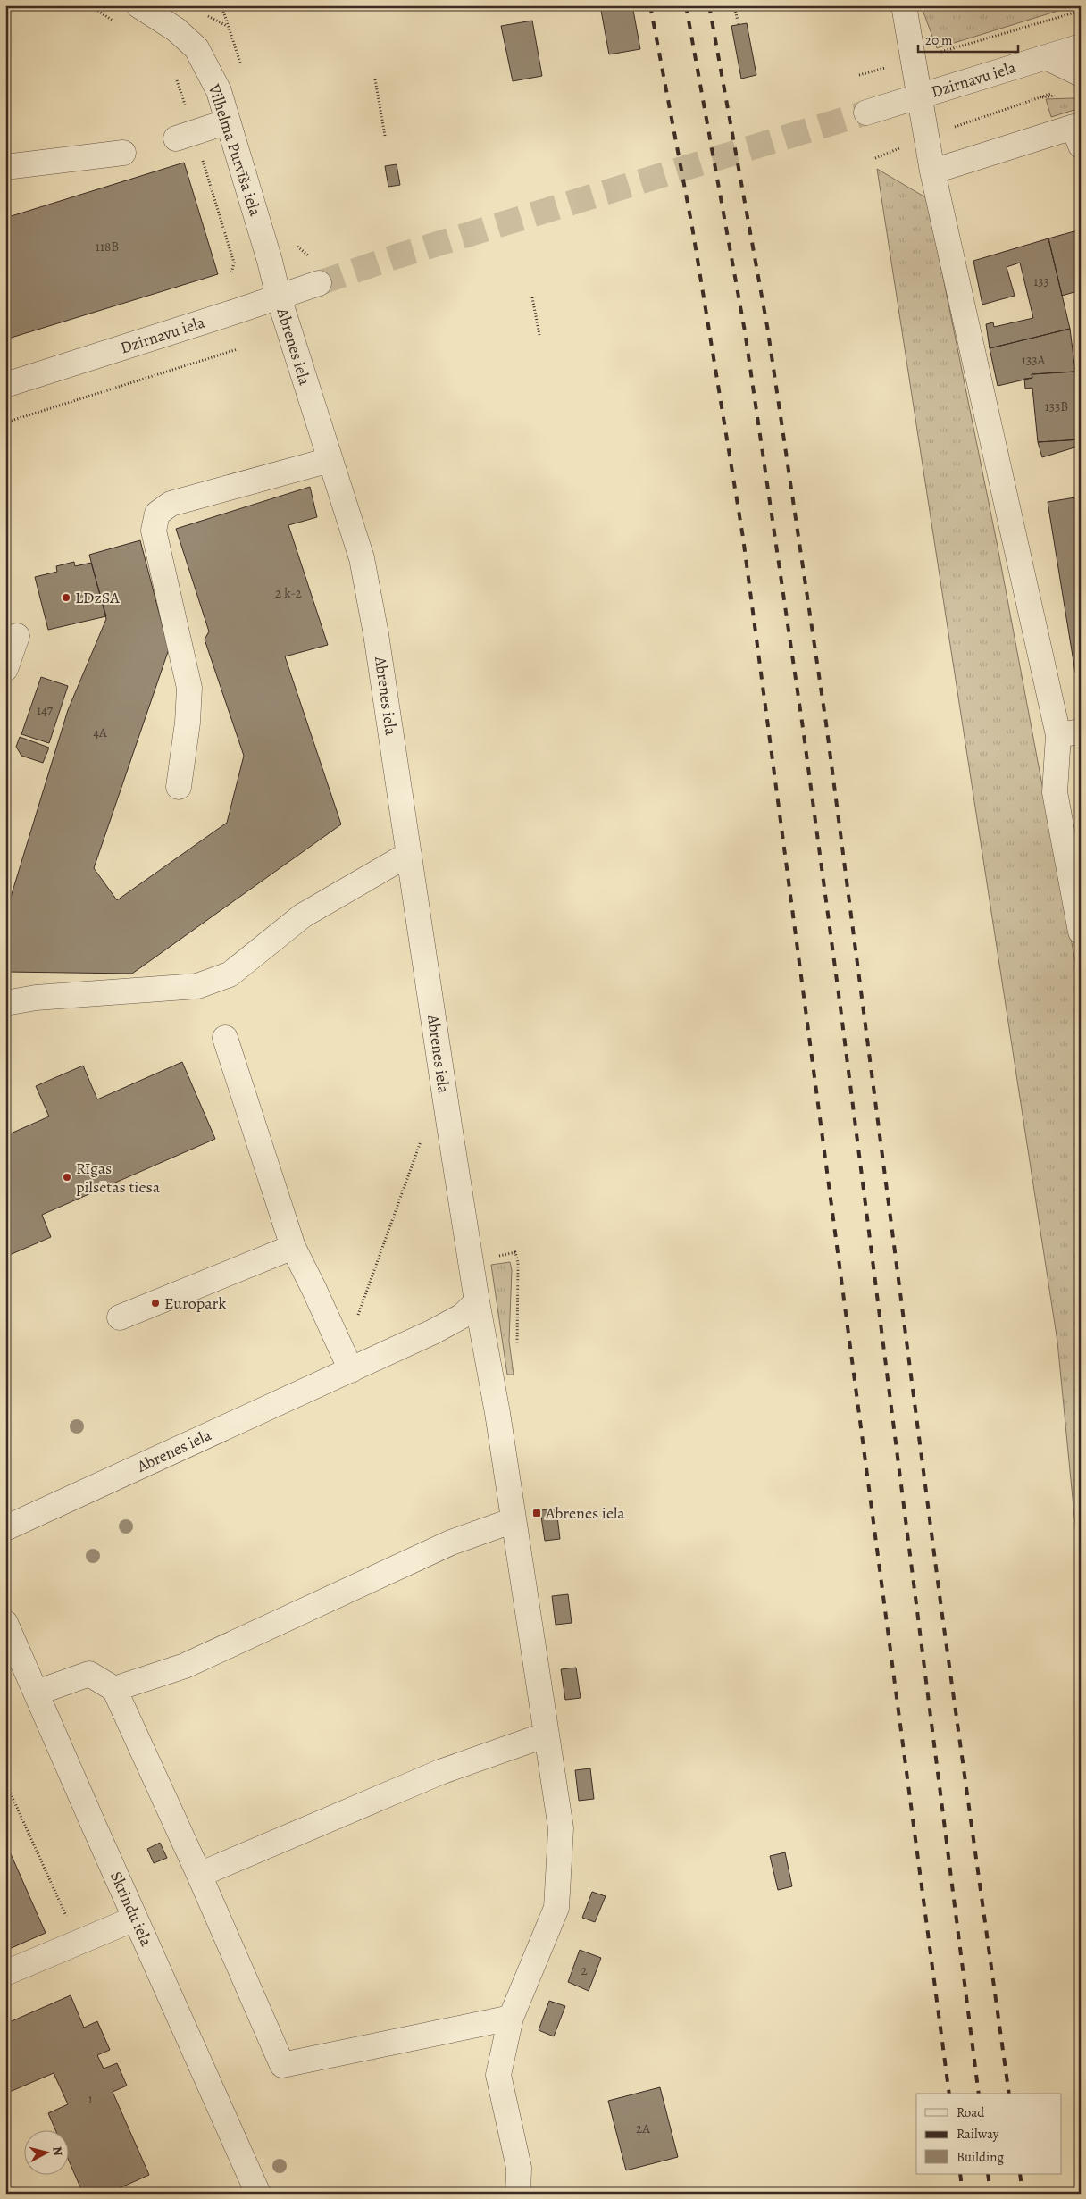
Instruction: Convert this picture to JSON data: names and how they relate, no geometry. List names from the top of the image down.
{
  "streets": {
    "street": [
      "Dzirnavu iela",
      "Vilhelma Purvīša iela",
      "Abrenes iela",
      "Skrindu iela"
    ]
  },
  "crossings": [
    ["Dzirnavu iela", "Vilhelma Purvīša iela"],
    ["Dzirnavu iela", "Abrenes iela"],
    ["Vilhelma Purvīša iela", "Abrenes iela"]
  ],
  "places": {
    "other": ["LDzSA", "Rīgas pilsētas tiesa", "Europark"],
    "transit": ["Abrenes iela"]
  },
  "house_numbers": [
    "118B",
    "133",
    "133A",
    "133B",
    "2 k-2",
    "147",
    "4A",
    "2",
    "1",
    "2A"
  ],
  "legend": ["Road", "Railway", "Building"],
  "scale_bar": "20 m",
  "north": "right"
}
